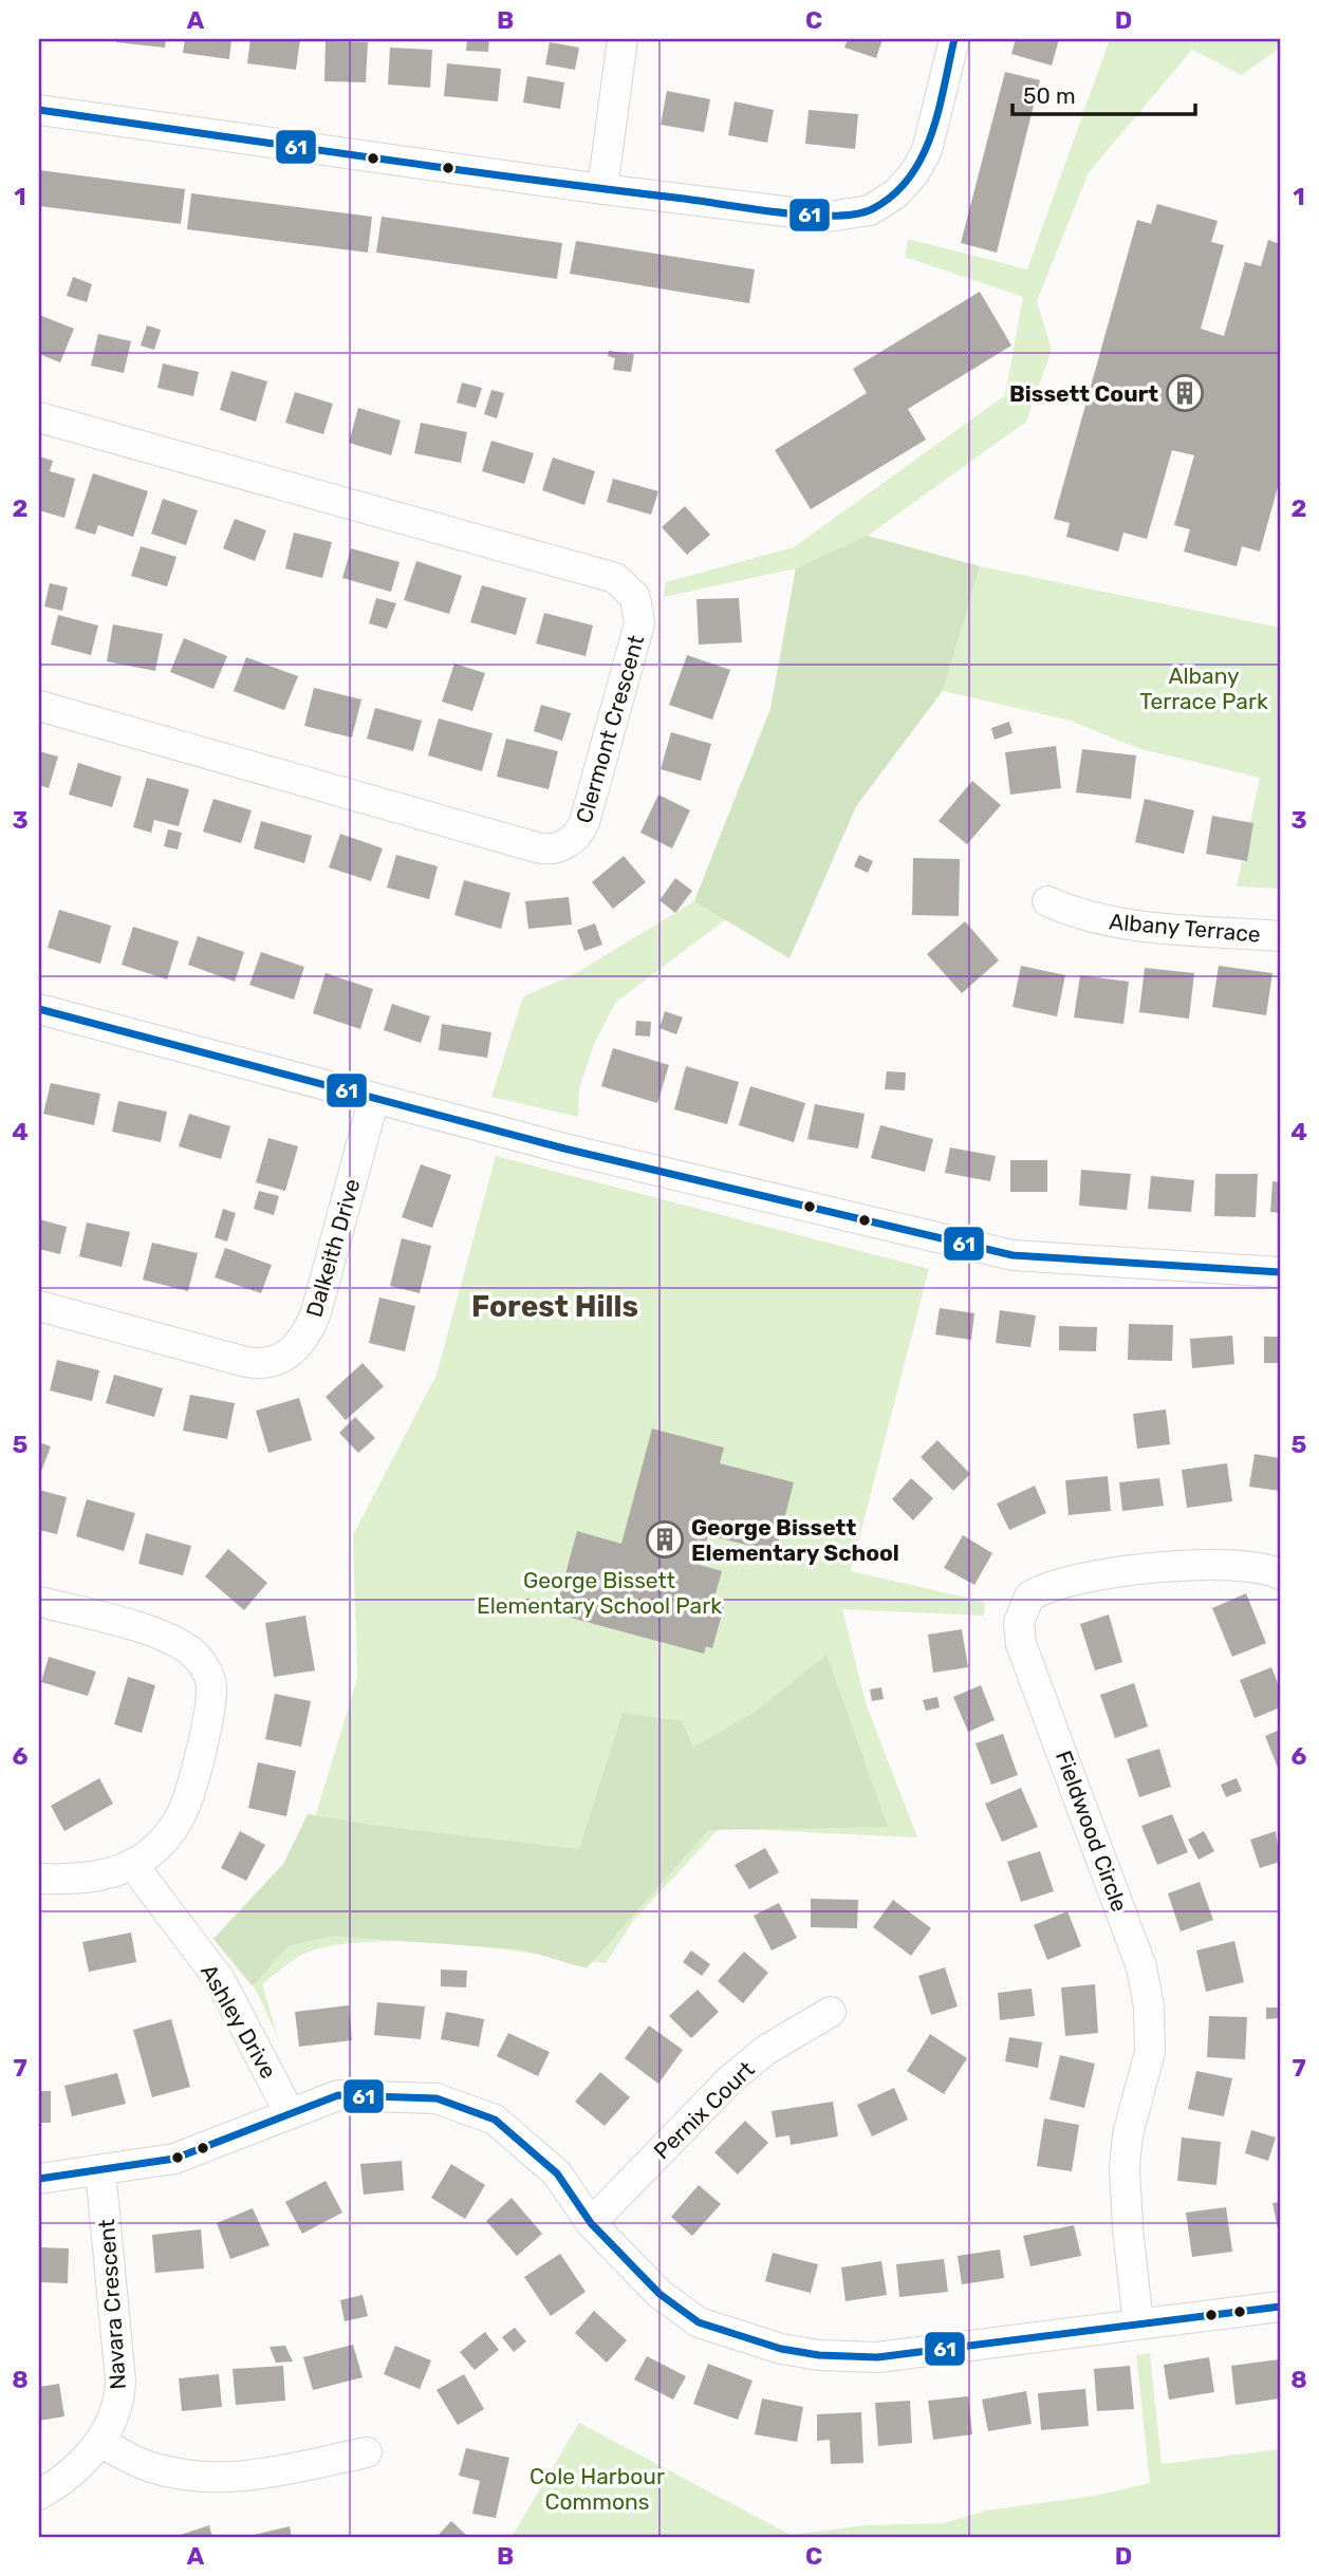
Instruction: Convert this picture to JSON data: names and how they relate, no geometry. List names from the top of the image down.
{
  "streets": {
    "street": [
      "Clermont Crescent",
      "Albany Terrace",
      "Dalkeith Drive",
      "Fieldwood Circle",
      "Ashley Drive",
      "Pernix Court",
      "Navara Crescent"
    ]
  },
  "districts": ["Forest Hills"],
  "parks": ["Albany Terrace Park", "George Bissett Elementary School Park", "Cole Harbour Commons"],
  "places": {
    "building": ["Bissett Court", "George Bissett Elementary School"]
  },
  "lines": ["transit line 61"],
  "scale_bar": "50 m",
  "grid": {
    "columns": [
      "A",
      "B",
      "C",
      "D"
    ],
    "rows": [
      "1",
      "2",
      "3",
      "4",
      "5",
      "6",
      "7",
      "8"
    ]
  }
}
